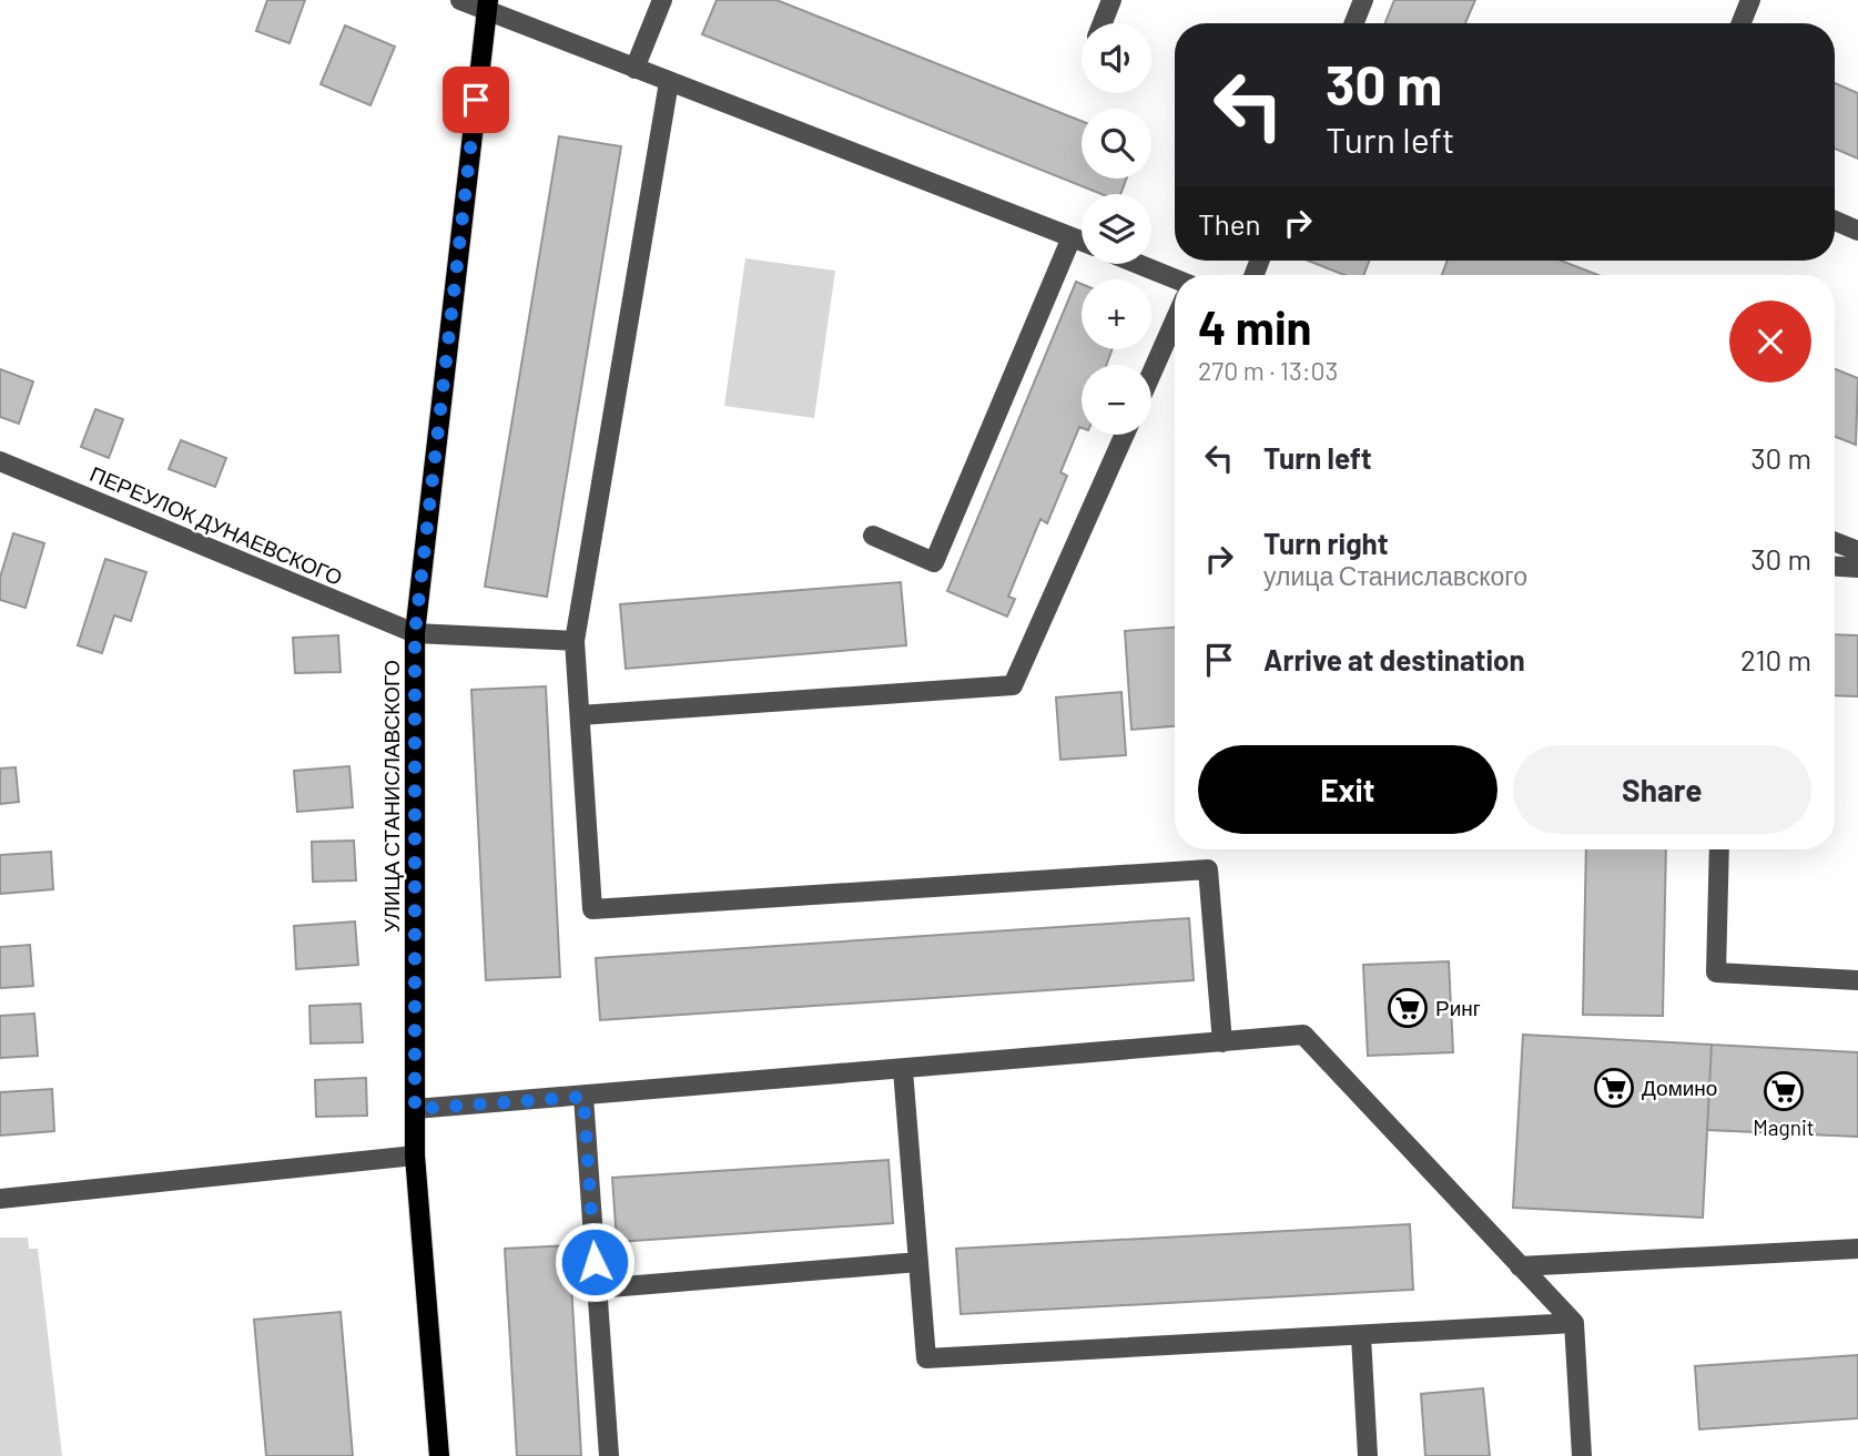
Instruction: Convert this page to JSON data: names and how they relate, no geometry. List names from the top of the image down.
{
  "streets": {
    "main road": ["УЛИЦА СТАНИСЛАВСКОГО"],
    "street": ["ПЕРЕУЛОК ДУНАЕВСКОГО"]
  },
  "crossings": [
    ["ПЕРЕУЛОК ДУНАЕВСКОГО", "УЛИЦА СТАНИСЛАВСКОГО"]
  ],
  "places": {
    "supermarket": ["Ринг", "Домино", "Magnit"]
  },
  "page": {
    "map_buttons": ["+", "−"],
    "turn": ["30 m", "Turn left"],
    "then": "Then",
    "heading": ["4 min", "270 m · 13:03"],
    "list": [
      {
        "name": "Turn left",
        "value": "30 m"
      },
      {
        "name": "Turn right",
        "note": "улица Станиславского",
        "value": "30 m"
      },
      {
        "name": "Arrive at destination",
        "value": "210 m"
      }
    ],
    "buttons": ["Exit", "Share"]
  }
}
